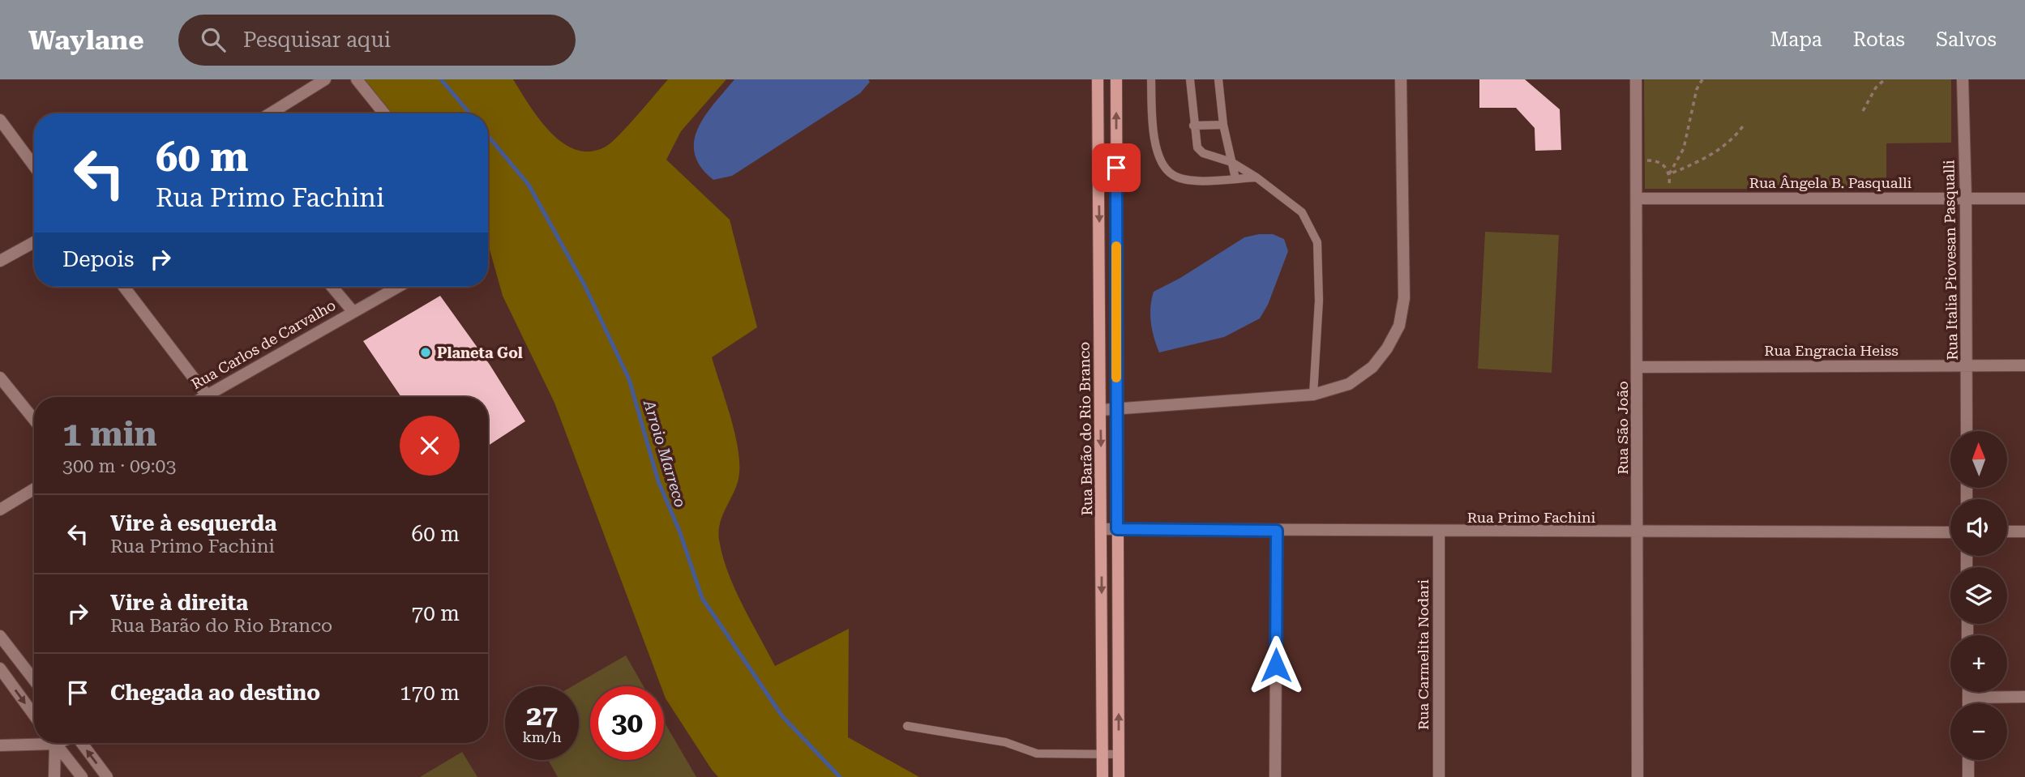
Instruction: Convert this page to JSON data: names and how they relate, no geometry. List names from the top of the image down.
{
  "streets": {
    "main road": ["Rua Barão do Rio Branco"],
    "street": [
      "Rua Ângela B. Pasqualli",
      "Rua Italia Piovesan Pasqualli",
      "Rua Carlos de Carvalho",
      "Rua Engracia Heiss",
      "Rua São João",
      "Rua Primo Fachini",
      "Rua Carmelita Nodari"
    ]
  },
  "crossings": [
    ["Rua Ângela B. Pasqualli", "Rua Italia Piovesan Pasqualli"],
    ["Rua Ângela B. Pasqualli", "Rua São João"],
    ["Rua Italia Piovesan Pasqualli", "Rua Engracia Heiss"],
    ["Rua Engracia Heiss", "Rua São João"],
    ["Rua São João", "Rua Primo Fachini"],
    ["Rua Barão do Rio Branco", "Rua Primo Fachini"],
    ["Rua Primo Fachini", "Rua Carmelita Nodari"]
  ],
  "water": ["Arroio Marreco"],
  "places": ["Planeta Gol"],
  "north": "top",
  "page": {
    "header": "Waylane",
    "search": "Pesquisar aqui",
    "nav": ["Mapa", "Rotas", "Salvos"],
    "turn": ["60 m", "Rua Primo Fachini"],
    "then": "Depois",
    "heading": ["1 min", "300 m · 09:03"],
    "map_buttons": ["+", "−"],
    "list": [
      {
        "name": "Vire à esquerda",
        "note": "Rua Primo Fachini",
        "value": "60 m"
      },
      {
        "name": "Vire à direita",
        "note": "Rua Barão do Rio Branco",
        "value": "70 m"
      },
      {
        "name": "Chegada ao destino",
        "value": "170 m"
      }
    ],
    "speed": "27 km/h",
    "limit": "30"
  }
}
